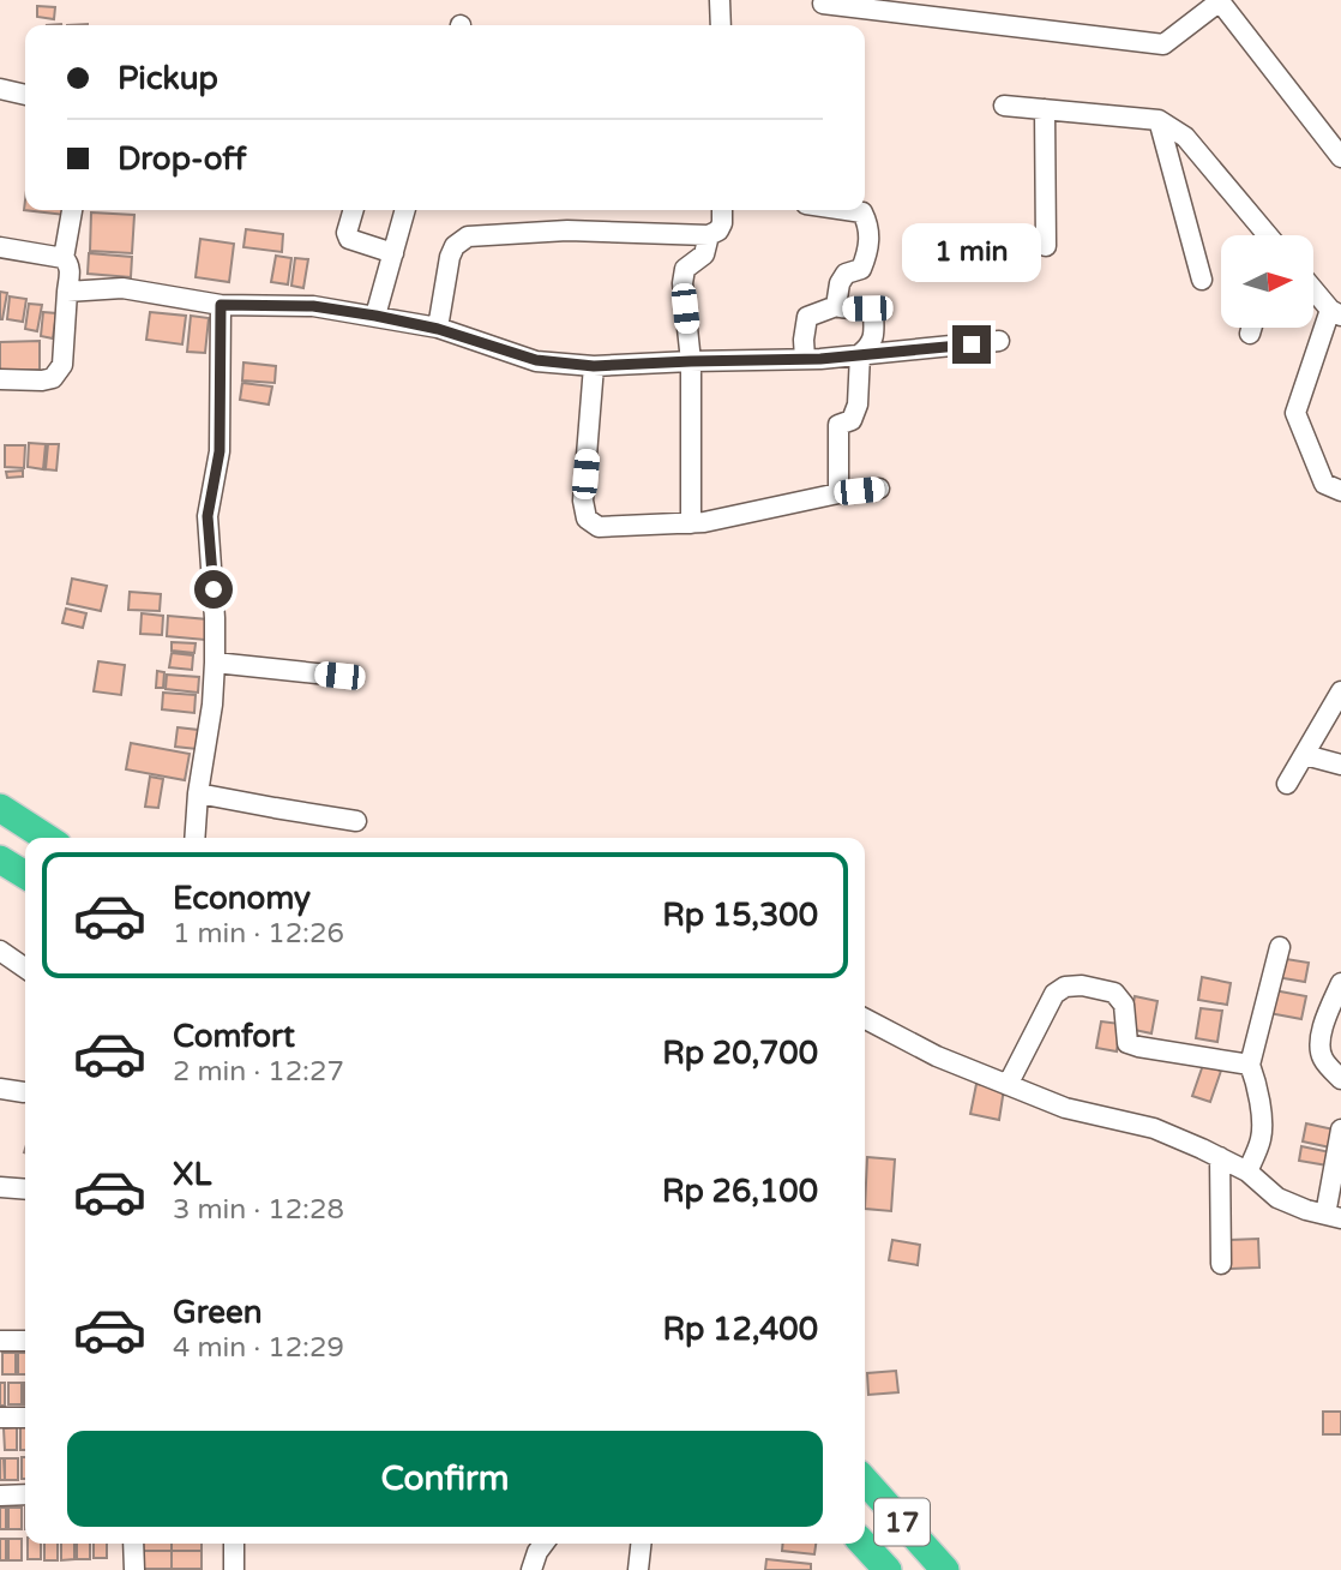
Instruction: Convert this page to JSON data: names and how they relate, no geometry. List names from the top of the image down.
{
  "streets": {
    "highway": ["17"]
  },
  "north": "right",
  "page": {
    "banner": ["Pickup", "Drop-off"],
    "bubble": "1 min",
    "list": [
      {
        "name": "Economy",
        "note": "1 min · 12:26",
        "value": "Rp 15,300"
      },
      {
        "name": "Comfort",
        "note": "2 min · 12:27",
        "value": "Rp 20,700"
      },
      {
        "name": "XL",
        "note": "3 min · 12:28",
        "value": "Rp 26,100"
      },
      {
        "name": "Green",
        "note": "4 min · 12:29",
        "value": "Rp 12,400"
      }
    ],
    "buttons": "Confirm"
  }
}
